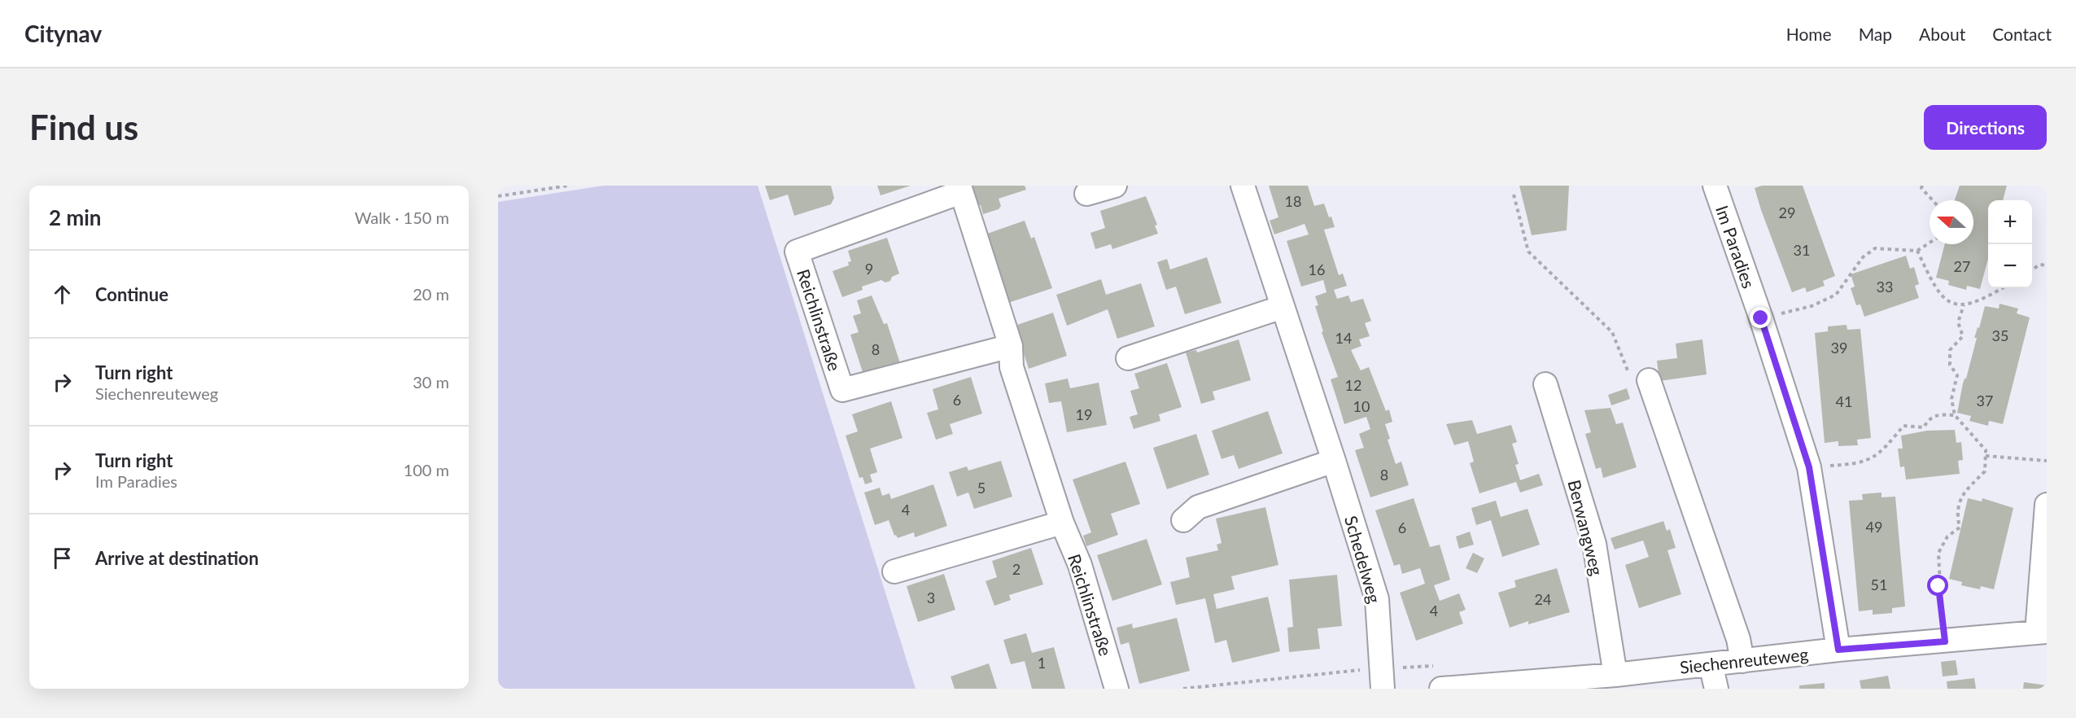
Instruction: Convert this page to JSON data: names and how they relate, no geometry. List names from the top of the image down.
{
  "streets": {
    "street": [
      "Im Paradies",
      "Reichlinstraße",
      "Berwangweg",
      "Schedelweg",
      "Siechenreuteweg"
    ]
  },
  "crossings": [
    ["Im Paradies", "Siechenreuteweg"],
    ["Berwangweg", "Siechenreuteweg"]
  ],
  "house_numbers": [
    "18",
    "29",
    "31",
    "27",
    "9",
    "16",
    "33",
    "35",
    "14",
    "39",
    "8",
    "12",
    "6",
    "37",
    "41",
    "10",
    "19",
    "8",
    "5",
    "4",
    "49",
    "6",
    "2",
    "51",
    "3",
    "24",
    "4",
    "1"
  ],
  "north": "left",
  "page": {
    "header": "Citynav",
    "nav": [
      "Home",
      "Map",
      "About",
      "Contact"
    ],
    "buttons": "Directions",
    "title": "Find us",
    "heading": ["2 min", "Walk · 150 m"],
    "map_buttons": ["+", "−"],
    "list": [
      ["Continue", "20 m"],
      ["Turn right", "Siechenreuteweg", "30 m"],
      ["Turn right", "Im Paradies", "100 m"],
      "Arrive at destination"
    ]
  }
}
